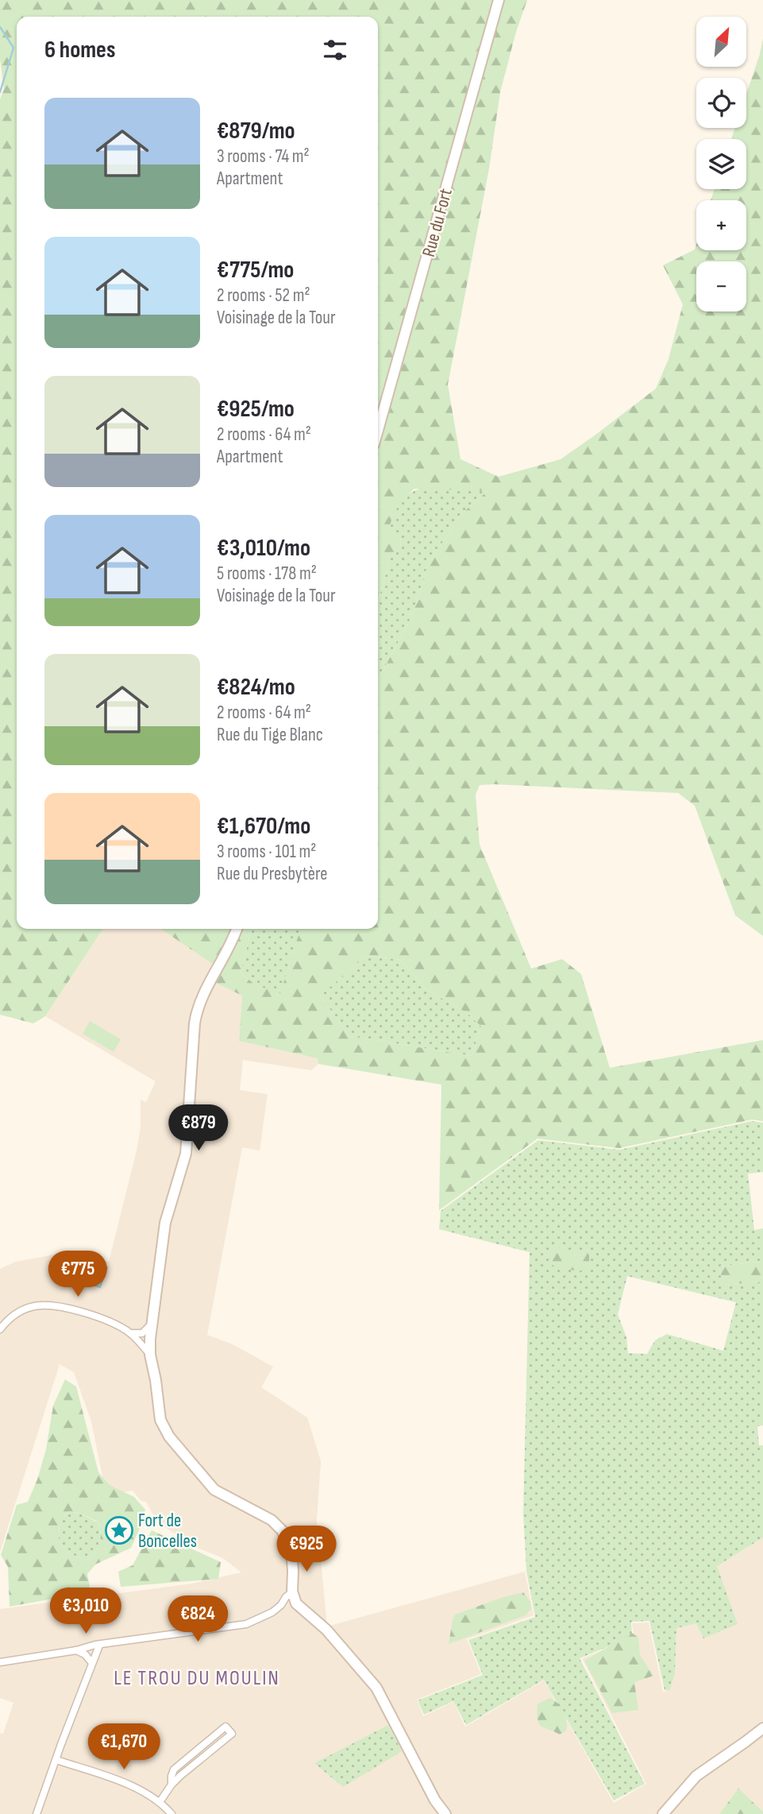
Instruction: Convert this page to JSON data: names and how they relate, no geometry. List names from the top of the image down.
{
  "streets": {
    "street": ["Rue du Fort"]
  },
  "districts": ["LE TROU DU MOULIN"],
  "places": {
    "place": ["Fort de Boncelles"]
  },
  "north": "top right",
  "page": {
    "map_buttons": ["+", "−"],
    "heading": "6 homes",
    "list": [
      {
        "name": "€879/mo",
        "note": "3 rooms · 74 m² · Apartment"
      },
      {
        "name": "€775/mo",
        "note": "2 rooms · 52 m² · Voisinage de la Tour"
      },
      {
        "name": "€925/mo",
        "note": "2 rooms · 64 m² · Apartment"
      },
      {
        "name": "€3,010/mo",
        "note": "5 rooms · 178 m² · Voisinage de la Tour"
      },
      {
        "name": "€824/mo",
        "note": "2 rooms · 64 m² · Rue du Tige Blanc"
      },
      {
        "name": "€1,670/mo",
        "note": "3 rooms · 101 m² · Rue du Presbytère"
      }
    ],
    "price": [
      "€879",
      "€775",
      "€925",
      "€3,010",
      "€824",
      "€1,670"
    ]
  }
}
